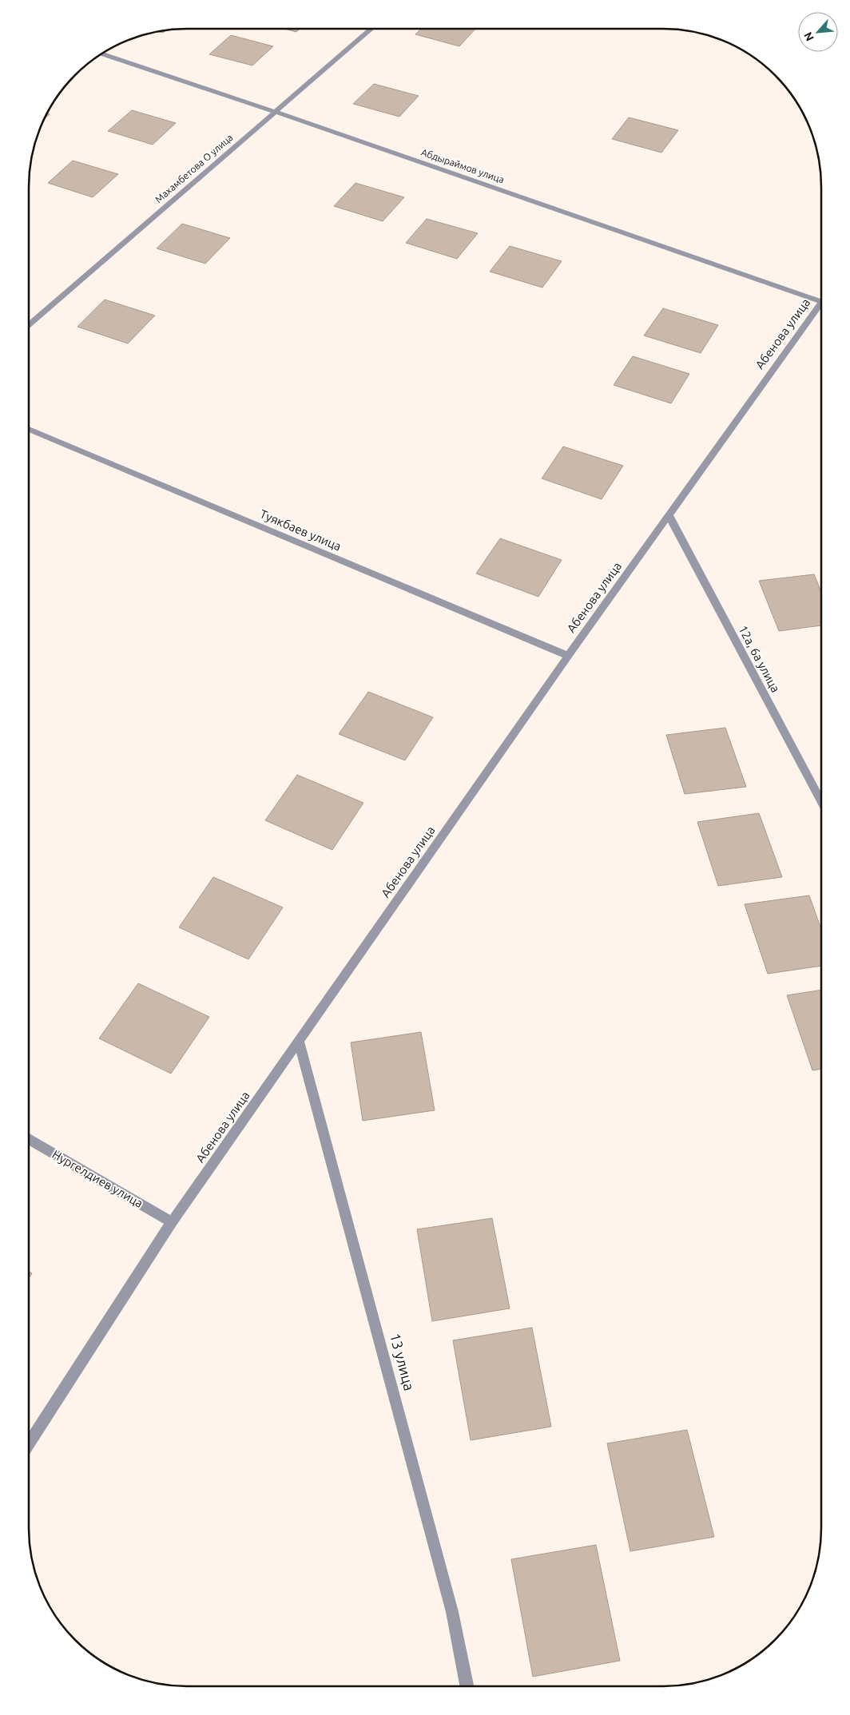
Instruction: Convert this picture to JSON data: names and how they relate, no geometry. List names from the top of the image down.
{
  "streets": {
    "street": [
      "Абдыраймов улица",
      "Махамбетова О улица",
      "Абенова улица",
      "Туякбаев улица",
      "12а, 6а улица",
      "Нургелдиев улица",
      "13 улица"
    ]
  },
  "crossings": [
    ["Абдыраймов улица", "Махамбетова О улица"],
    ["Абенова улица", "Туякбаев улица"],
    ["Абенова улица", "12а, 6а улица"],
    ["Абенова улица", "Нургелдиев улица"],
    ["Абенова улица", "13 улица"]
  ],
  "north": "bottom left"
}
